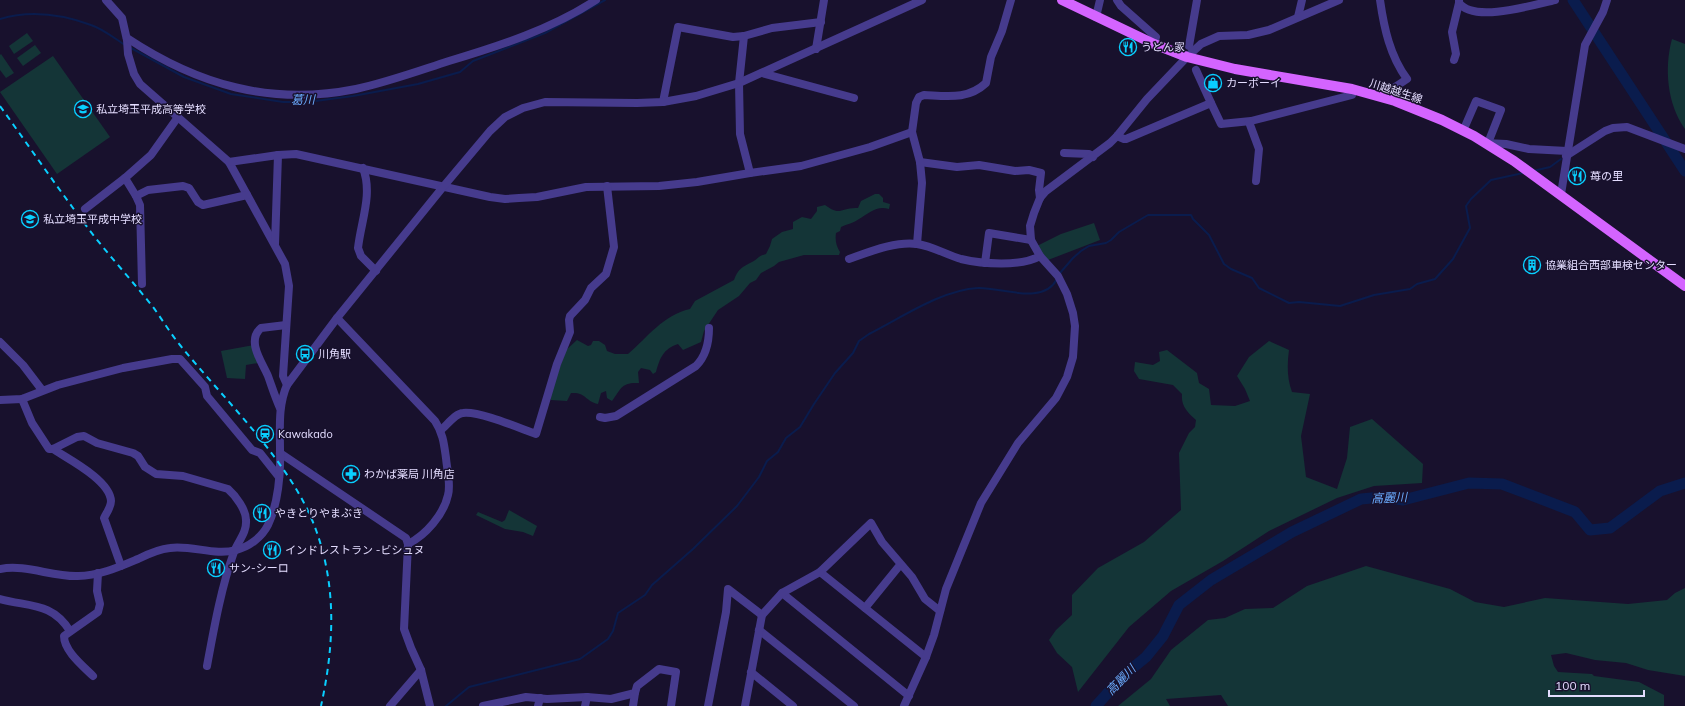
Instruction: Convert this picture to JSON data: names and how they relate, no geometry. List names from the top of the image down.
{
  "streets": {
    "main road": ["川越越生線"]
  },
  "water": ["葛川", "高麗川"],
  "places": {
    "restaurant": [
      "うどん家",
      "苺の里",
      "やきとりやまぶき",
      "インドレストラン -ビシュヌ",
      "サン-シーロ"
    ],
    "shop": ["カーボーイ"],
    "school or university": ["私立埼玉平成高等学校", "私立埼玉平成中学校"],
    "building": ["協業組合西部車検センター"],
    "bus stop": ["川角駅"],
    "station": ["Kawakado"],
    "pharmacy": ["わかば薬局 川角店"]
  },
  "scale_bar": "100 m"
}
